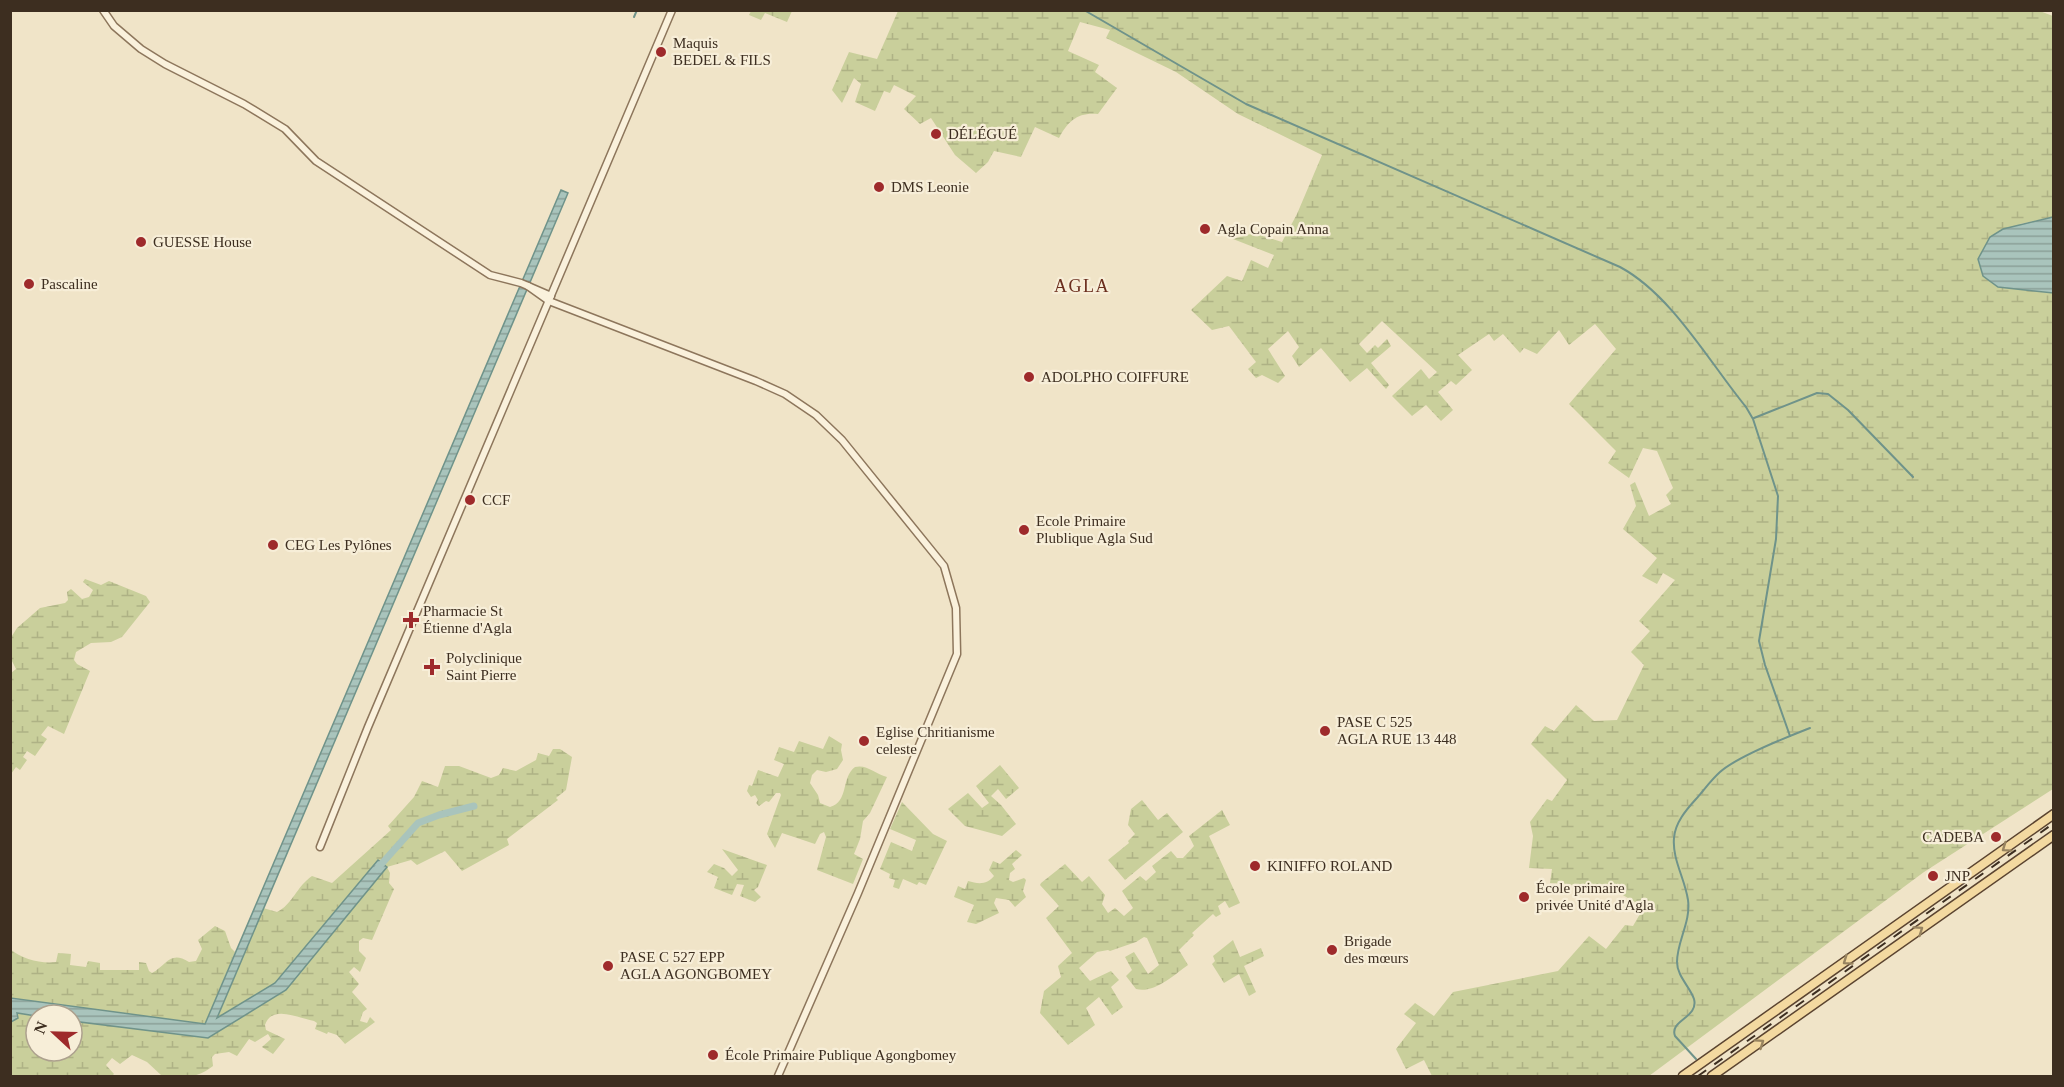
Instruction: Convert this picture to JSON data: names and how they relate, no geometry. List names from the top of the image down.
{
  "districts": ["AGLA"],
  "places": {
    "other": [
      "Maquis BEDEL & FILS",
      "DÉLÉGUÉ",
      "DMS Leonie",
      "Agla Copain Anna",
      "GUESSE House",
      "Pascaline",
      "ADOLPHO COIFFURE",
      "CCF",
      "Ecole Primaire Plublique Agla Sud",
      "CEG Les Pylônes",
      "PASE C 525 AGLA RUE 13 448",
      "Eglise Chritianisme celeste",
      "CADEBA",
      "KINIFFO ROLAND",
      "JNP",
      "École primaire privée Unité d'Agla",
      "Brigade des mœurs",
      "PASE C 527 EPP AGLA AGONGBOMEY",
      "École Primaire Publique Agongbomey"
    ],
    "health": ["Pharmacie St Étienne d'Agla", "Polyclinique Saint Pierre"]
  },
  "north": "left"
}
